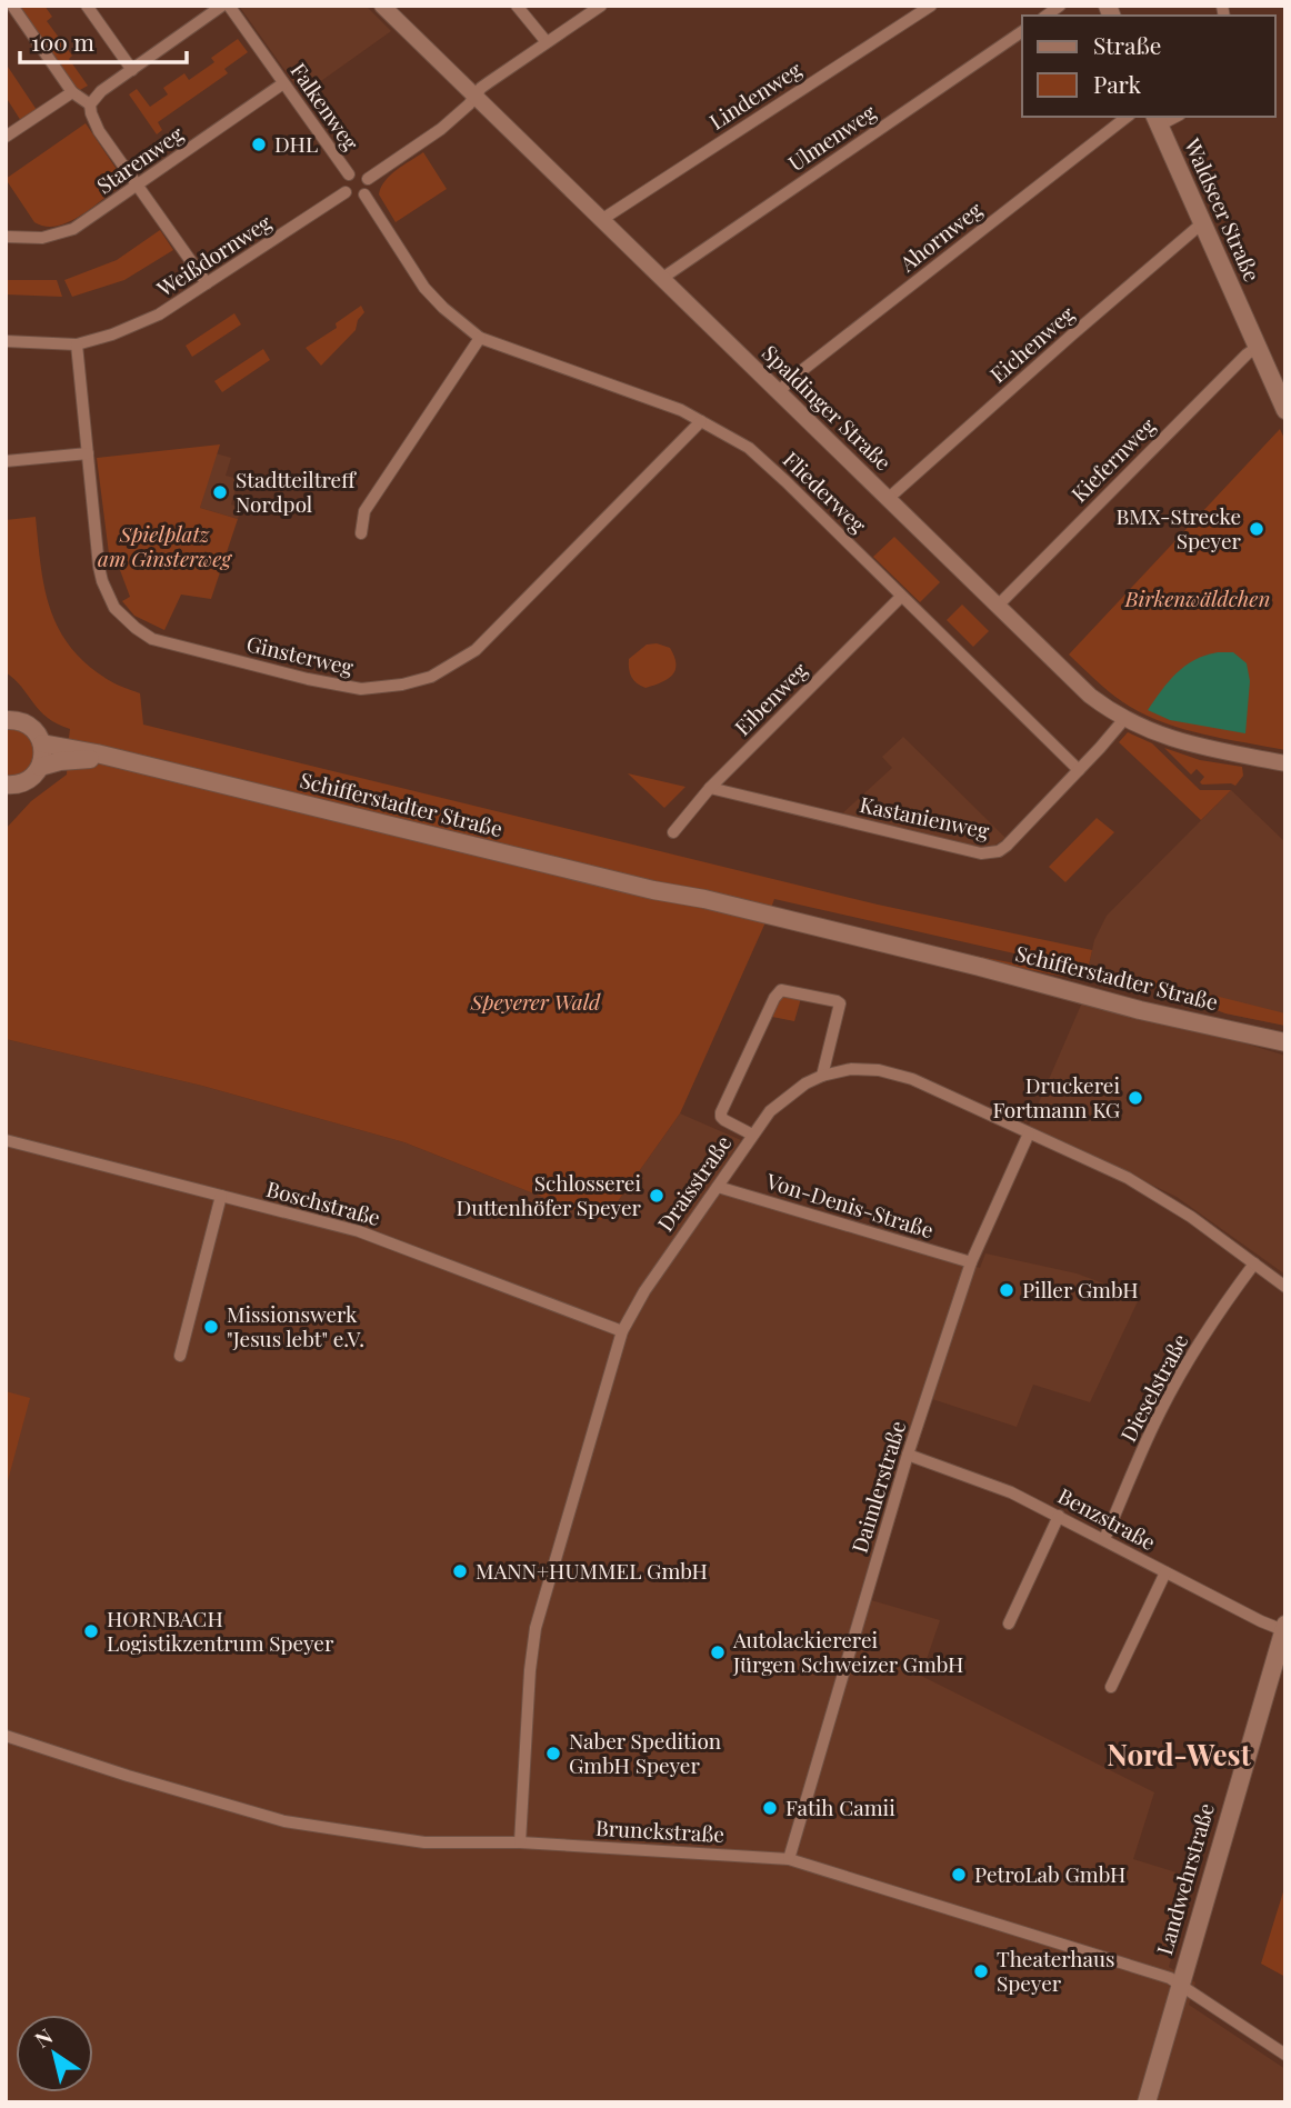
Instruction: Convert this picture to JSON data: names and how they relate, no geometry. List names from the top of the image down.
{
  "streets": {
    "main road": ["Waldseer Straße", "Schifferstadter Straße", "Landwehrstraße"],
    "street": [
      "Lindenweg",
      "Falkenweg",
      "Ulmenweg",
      "Starenweg",
      "Ahornweg",
      "Weißdornweg",
      "Eichenweg",
      "Spaldinger Straße",
      "Kiefernweg",
      "Fliederweg",
      "Ginsterweg",
      "Eibenweg",
      "Kastanienweg",
      "Draisstraße",
      "Boschstraße",
      "Von-Denis-Straße",
      "Dieselstraße",
      "Daimlerstraße",
      "Benzstraße",
      "Brunckstraße"
    ]
  },
  "crossings": [
    ["Lindenweg", "Spaldinger Straße"],
    ["Falkenweg", "Starenweg"],
    ["Falkenweg", "Weißdornweg"],
    ["Falkenweg", "Fliederweg"],
    ["Ulmenweg", "Spaldinger Straße"],
    ["Waldseer Straße", "Eichenweg"],
    ["Waldseer Straße", "Kiefernweg"],
    ["Ahornweg", "Spaldinger Straße"],
    ["Weißdornweg", "Fliederweg"],
    ["Weißdornweg", "Ginsterweg"],
    ["Eichenweg", "Spaldinger Straße"],
    ["Spaldinger Straße", "Kiefernweg"],
    ["Spaldinger Straße", "Kastanienweg"],
    ["Fliederweg", "Ginsterweg"],
    ["Fliederweg", "Eibenweg"],
    ["Fliederweg", "Kastanienweg"],
    ["Eibenweg", "Kastanienweg"],
    ["Draisstraße", "Boschstraße"],
    ["Draisstraße", "Von-Denis-Straße"],
    ["Draisstraße", "Dieselstraße"],
    ["Draisstraße", "Daimlerstraße"],
    ["Draisstraße", "Brunckstraße"],
    ["Von-Denis-Straße", "Daimlerstraße"],
    ["Dieselstraße", "Benzstraße"],
    ["Daimlerstraße", "Benzstraße"],
    ["Daimlerstraße", "Brunckstraße"],
    ["Benzstraße", "Landwehrstraße"],
    ["Brunckstraße", "Landwehrstraße"]
  ],
  "districts": ["Nord-West"],
  "parks": ["Spielplatz am Ginsterweg", "Birkenwäldchen", "Speyerer Wald"],
  "places": [
    "DHL",
    "Stadtteiltreff Nordpol",
    "BMX-Strecke Speyer",
    "Druckerei Fortmann KG",
    "Schlosserei Duttenhöfer Speyer",
    "Piller GmbH",
    "Missionswerk \"Jesus lebt\" e.V.",
    "MANN+HUMMEL GmbH",
    "HORNBACH Logistikzentrum Speyer",
    "Autolackiererei Jürgen Schweizer GmbH",
    "Naber Spedition GmbH Speyer",
    "Fatih Camii",
    "PetroLab GmbH",
    "Theaterhaus Speyer"
  ],
  "legend": ["Straße", "Park"],
  "scale_bar": "100 m",
  "north": "top left"
}
